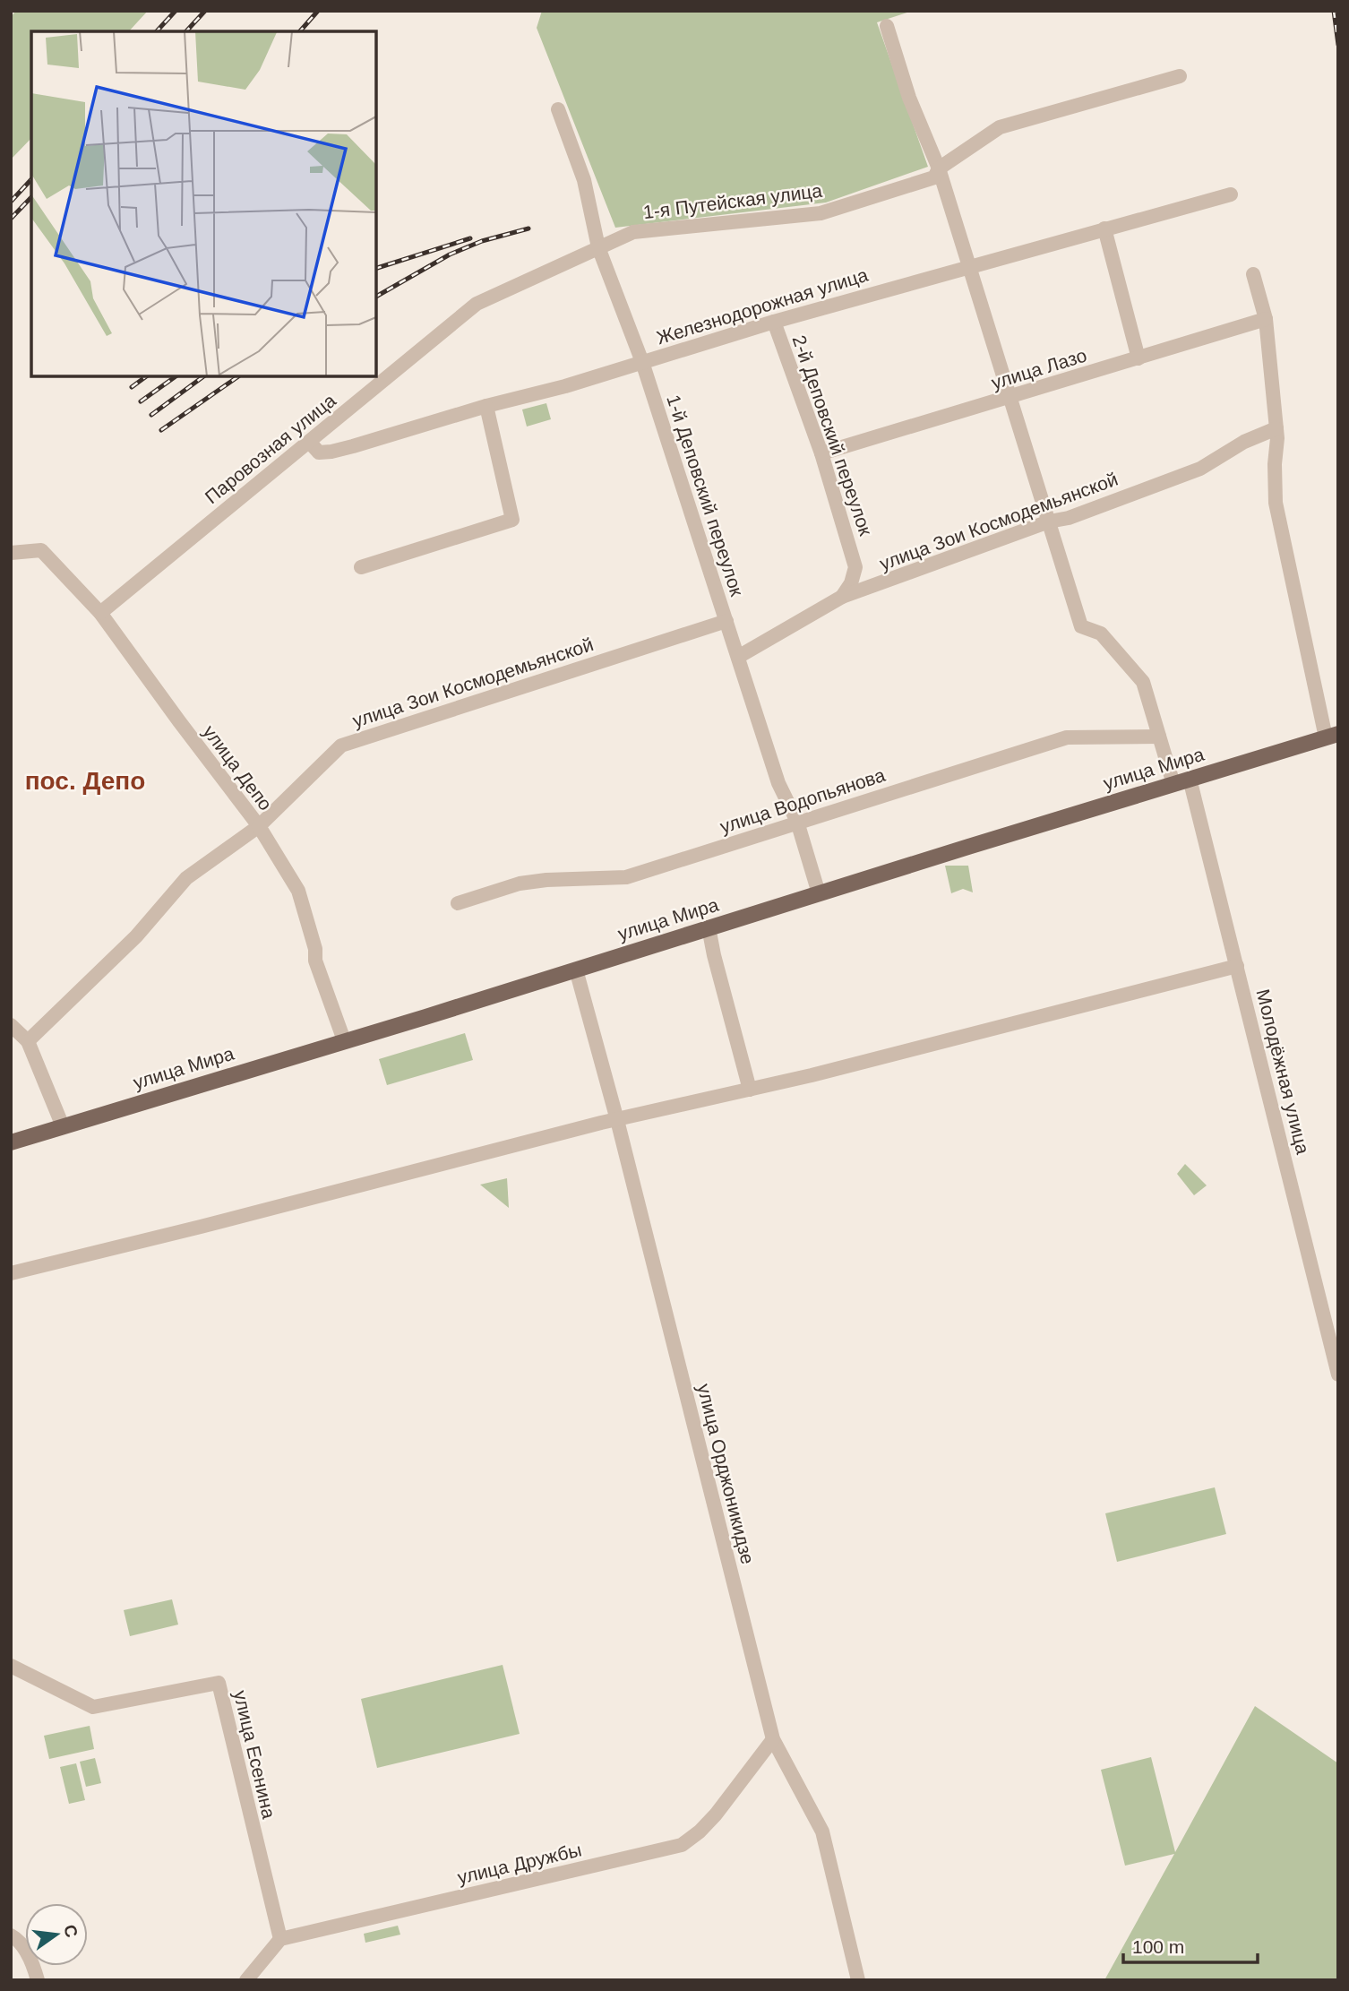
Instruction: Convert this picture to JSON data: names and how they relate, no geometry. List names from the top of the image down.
{
  "streets": {
    "main road": ["улица Мира"],
    "street": [
      "1-я Путейская улица",
      "Железнодорожная улица",
      "улица Лазо",
      "2-й Деповский переулок",
      "Паровозная улица",
      "1-й Деповский переулок",
      "улица Зои Космодемьянской",
      "улица Депо",
      "улица Водопьянова",
      "Молодёжная улица",
      "улица Орджоникидзе",
      "улица Есенина",
      "улица Дружбы"
    ]
  },
  "crossings": [
    ["1-я Путейская улица", "Паровозная улица"],
    ["1-я Путейская улица", "1-й Деповский переулок"],
    ["Железнодорожная улица", "2-й Деповский переулок"],
    ["Железнодорожная улица", "Паровозная улица"],
    ["Железнодорожная улица", "1-й Деповский переулок"],
    ["улица Лазо", "2-й Деповский переулок"],
    ["2-й Деповский переулок", "улица Зои Космодемьянской"],
    ["Паровозная улица", "1-й Деповский переулок"],
    ["Паровозная улица", "улица Депо"],
    ["1-й Деповский переулок", "улица Зои Космодемьянской"],
    ["1-й Деповский переулок", "улица Мира"],
    ["1-й Деповский переулок", "улица Водопьянова"],
    ["улица Зои Космодемьянской", "улица Депо"],
    ["улица Мира", "Молодёжная улица"],
    ["улица Мира", "улица Орджоникидзе"],
    ["улица Орджоникидзе", "улица Дружбы"],
    ["улица Есенина", "улица Дружбы"]
  ],
  "districts": ["пос. Депо"],
  "scale_bar": "100 m",
  "north": "right"
}
